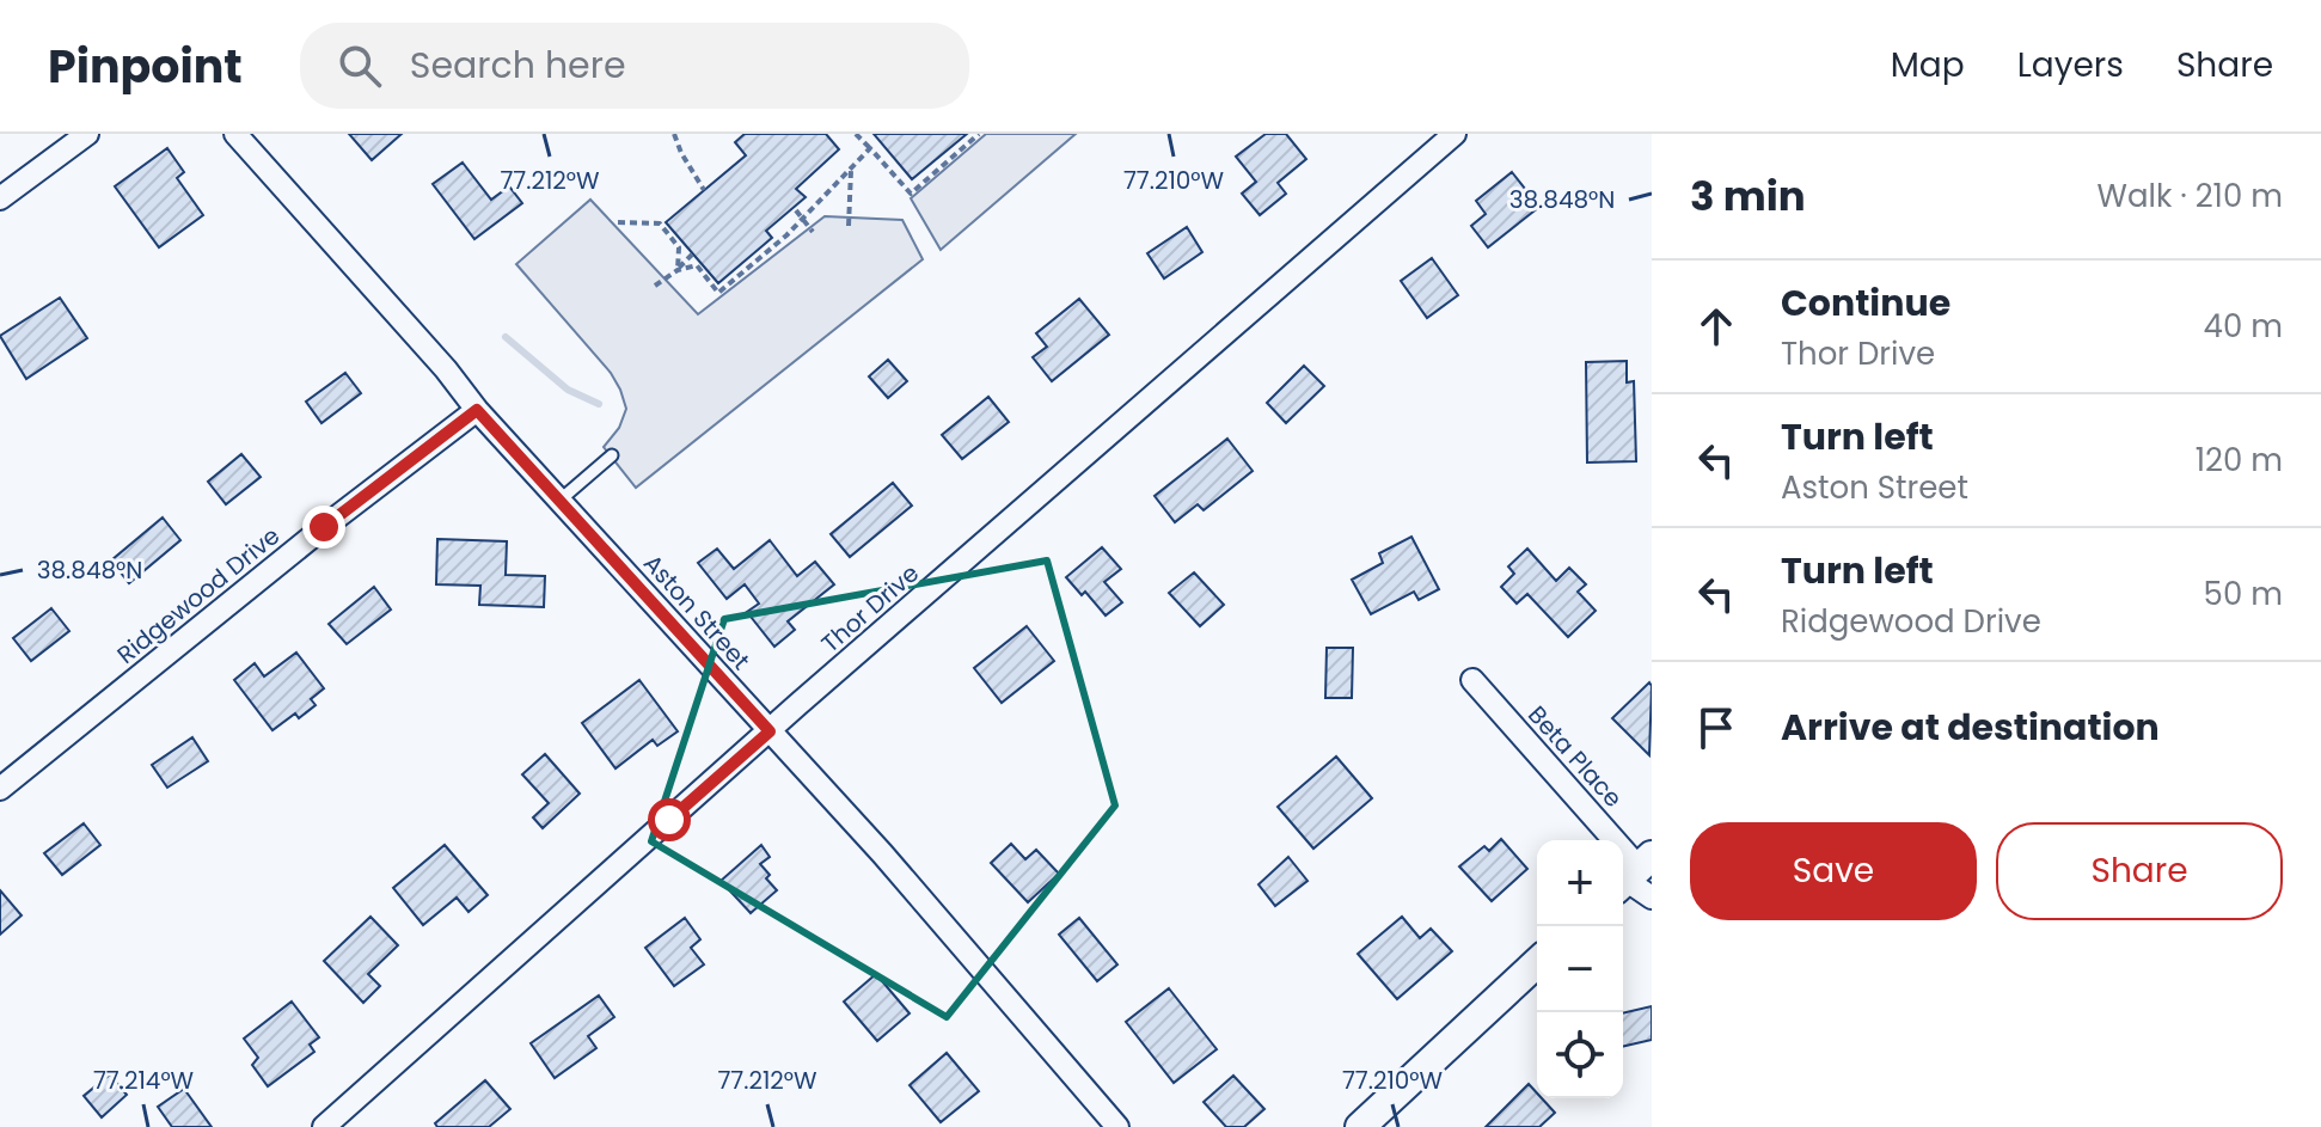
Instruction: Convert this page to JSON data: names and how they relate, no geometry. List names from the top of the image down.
{
  "streets": {
    "street": [
      "Ridgewood Drive",
      "Thor Drive",
      "Aston Street",
      "Beta Place"
    ]
  },
  "crossings": [
    ["Ridgewood Drive", "Aston Street"],
    ["Thor Drive", "Aston Street"]
  ],
  "page": {
    "header": "Pinpoint",
    "search": "Search here",
    "nav": ["Map", "Layers", "Share"],
    "heading": ["3 min", "Walk · 210 m"],
    "list": [
      ["Continue", "Thor Drive", "40 m"],
      ["Turn left", "Aston Street", "120 m"],
      ["Turn left", "Ridgewood Drive", "50 m"],
      "Arrive at destination"
    ],
    "buttons": ["Save", "Share"],
    "map_buttons": ["+", "−"]
  },
  "coordinates": [
    "77.212°W",
    "77.210°W",
    "38.848°N",
    "77.214°W"
  ]
}
